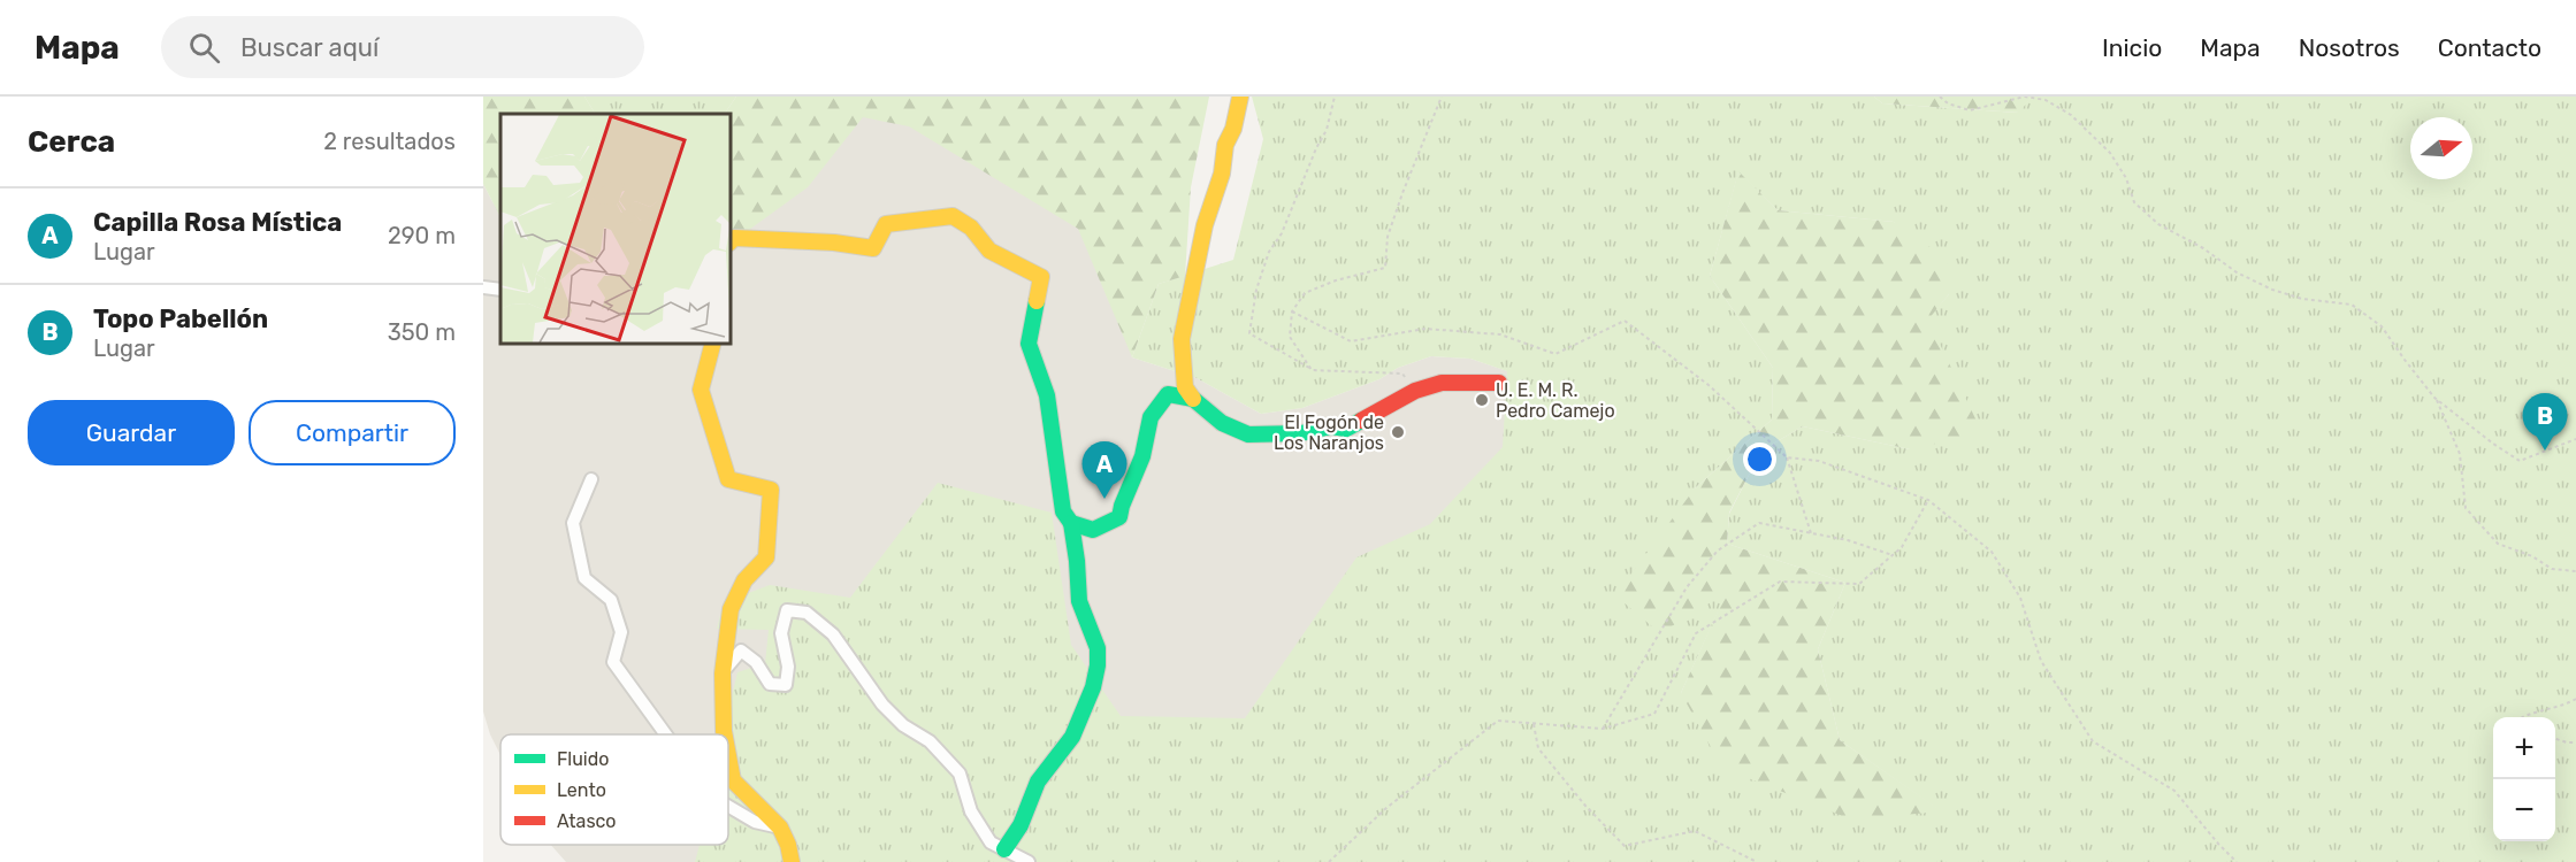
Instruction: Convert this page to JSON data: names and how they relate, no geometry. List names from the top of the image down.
{
  "places": ["U. E. M. R. Pedro Camejo", "El Fogón de Los Naranjos"],
  "legend": ["Fluido", "Lento", "Atasco"],
  "north": "right",
  "page": {
    "header": "Mapa",
    "search": "Buscar aquí",
    "nav": [
      "Inicio",
      "Mapa",
      "Nosotros",
      "Contacto"
    ],
    "heading": ["Cerca", "2 resultados"],
    "list": [
      {
        "mark": "A",
        "name": "Capilla Rosa Mística",
        "note": "Lugar",
        "value": "290 m"
      },
      {
        "mark": "B",
        "name": "Topo Pabellón",
        "note": "Lugar",
        "value": "350 m"
      }
    ],
    "buttons": ["Guardar", "Compartir"],
    "pins": ["B", "A"],
    "map_buttons": ["+", "−"]
  }
}
